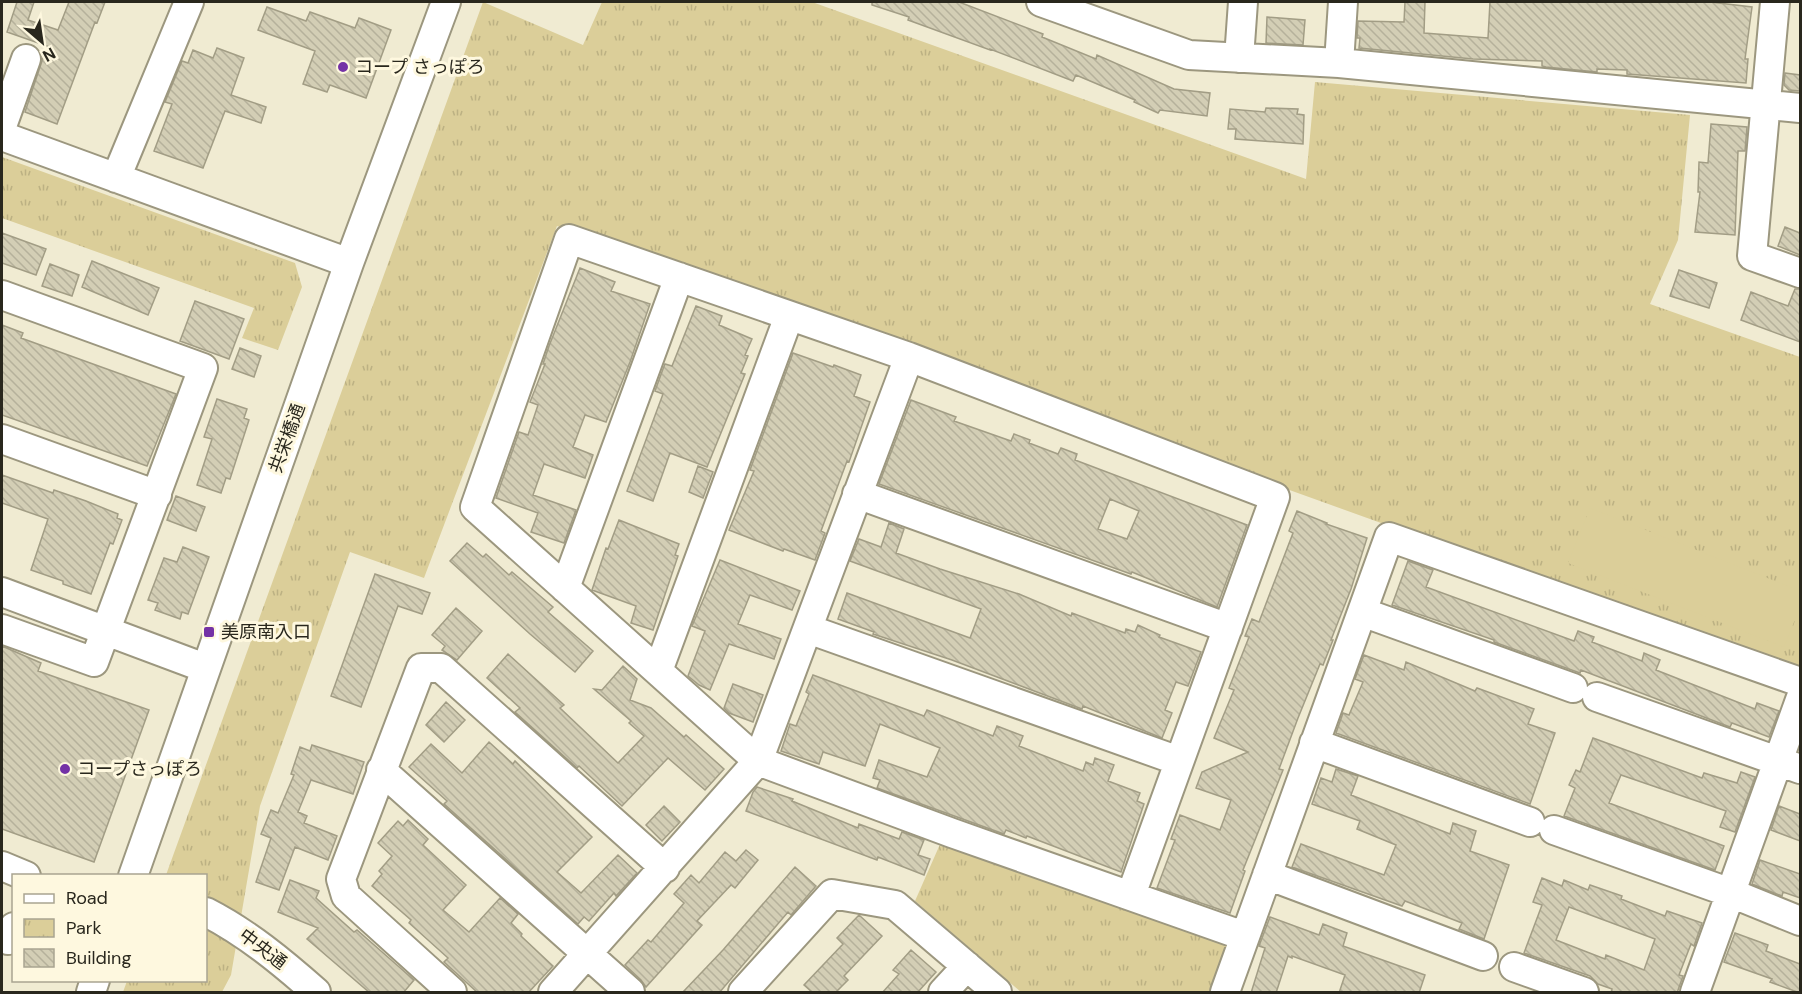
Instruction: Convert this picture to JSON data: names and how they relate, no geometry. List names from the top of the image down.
{
  "streets": {
    "street": ["共栄橋通", "中央通"]
  },
  "places": {
    "other": ["コープ さっぽろ", "コープさっぽろ"],
    "transit": ["美原南入口"]
  },
  "legend": ["Road", "Park", "Building"],
  "north": "bottom right"
}
